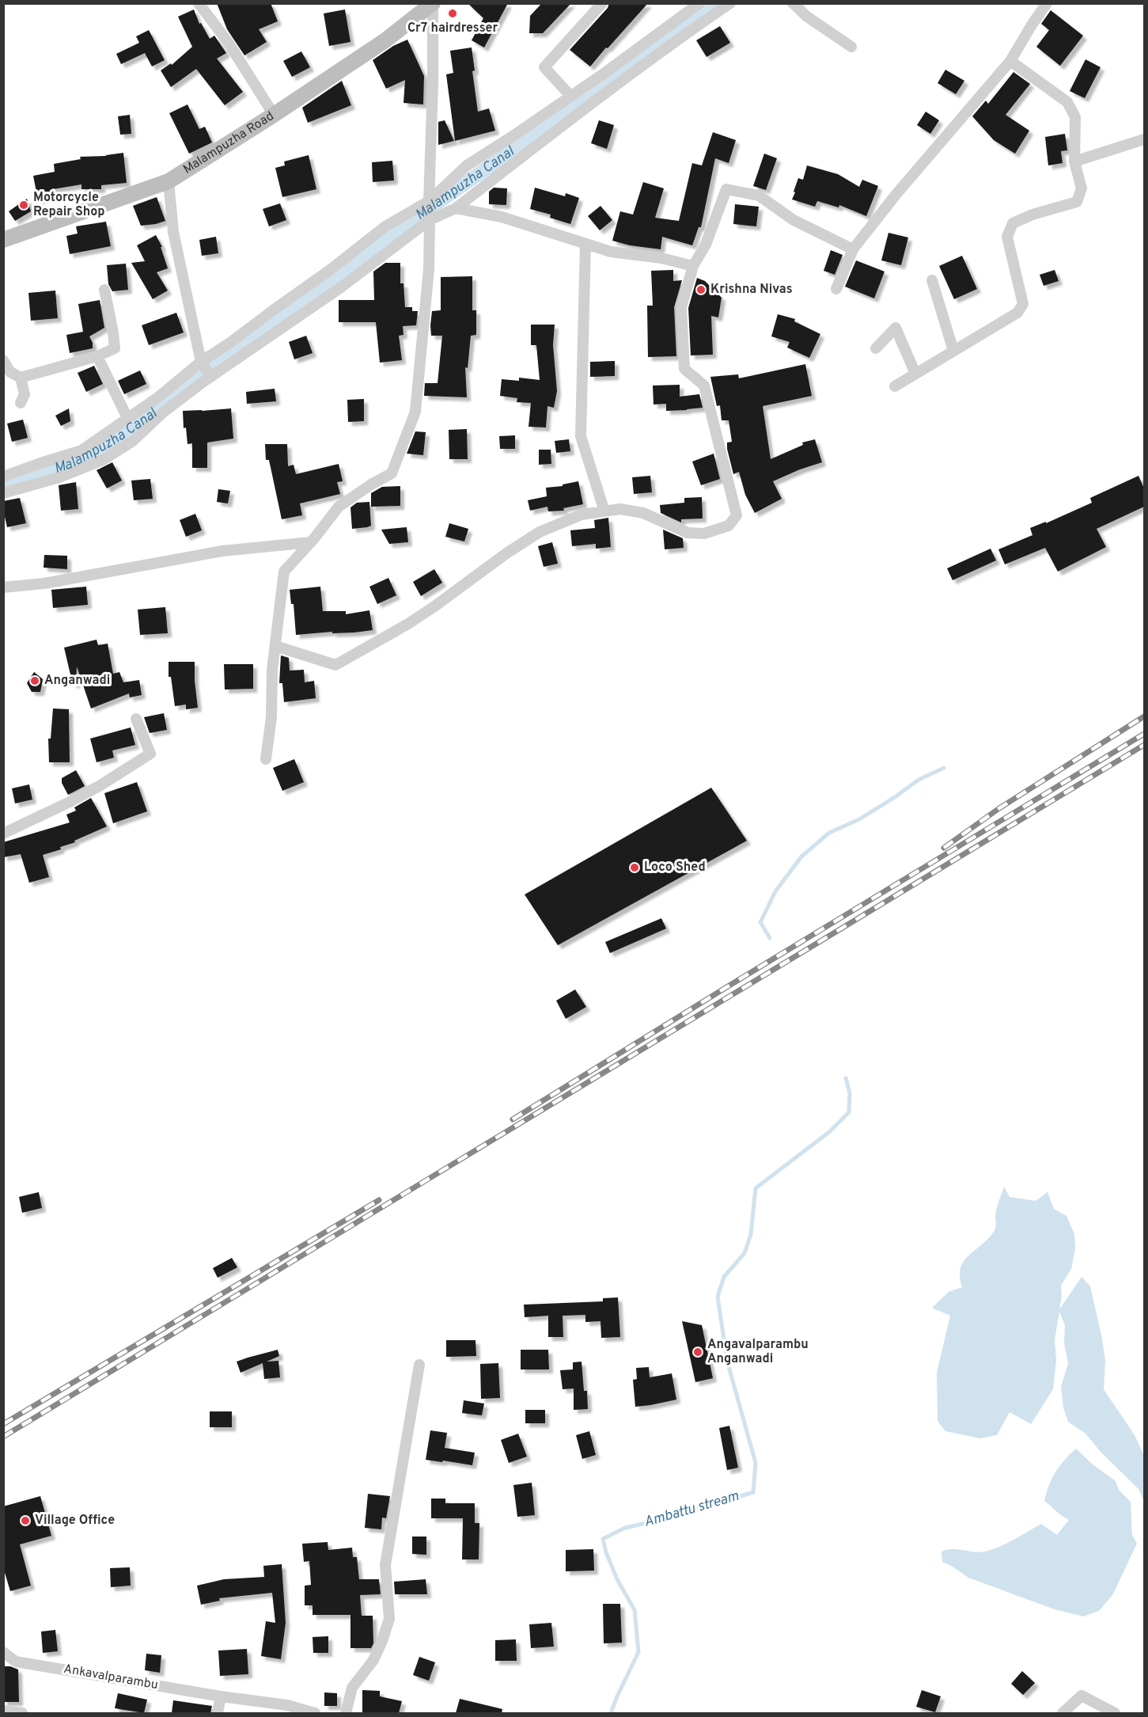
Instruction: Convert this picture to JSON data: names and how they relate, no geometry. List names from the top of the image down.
{
  "streets": {
    "main road": ["Malampuzha Road"],
    "street": ["Ankavalparambu"]
  },
  "water": ["Malampuzha Canal", "Ambattu stream"],
  "places": [
    "Cr7 hairdresser",
    "Motorcycle Repair Shop",
    "Krishna Nivas",
    "Anganwadi",
    "Loco Shed",
    "Angavalparambu Anganwadi",
    "Village Office"
  ]
}
